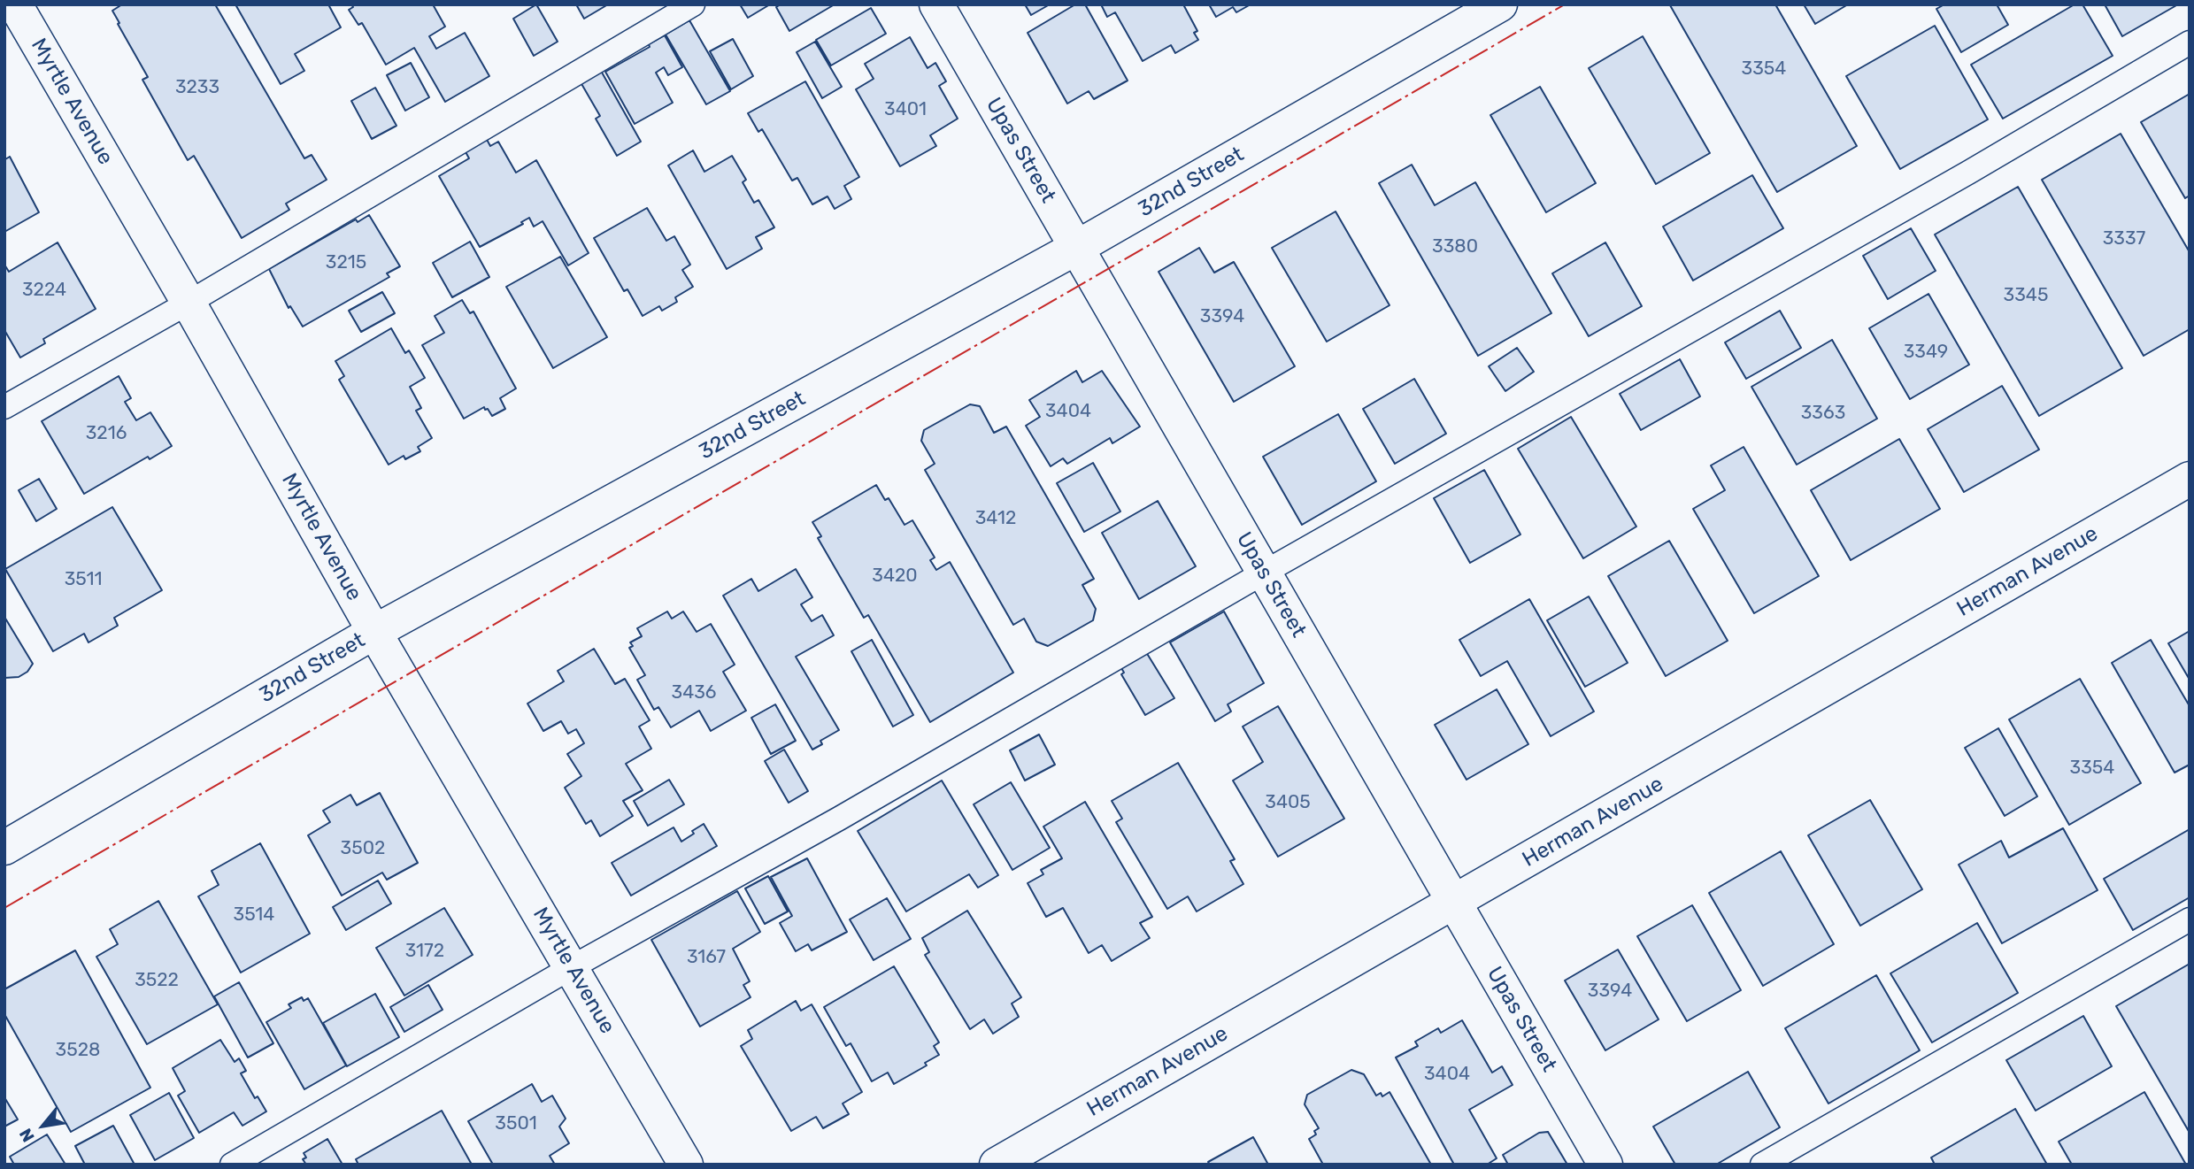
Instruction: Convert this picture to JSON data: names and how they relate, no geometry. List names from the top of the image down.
{
  "streets": {
    "street": [
      "Myrtle Avenue",
      "Upas Street",
      "32nd Street",
      "Herman Avenue"
    ]
  },
  "crossings": [
    ["Myrtle Avenue", "32nd Street"],
    ["Upas Street", "32nd Street"],
    ["Upas Street", "Herman Avenue"]
  ],
  "house_numbers": [
    "3354",
    "3233",
    "3401",
    "3337",
    "3380",
    "3215",
    "3224",
    "3345",
    "3394",
    "3349",
    "3404",
    "3363",
    "3216",
    "3412",
    "3420",
    "3511",
    "3436",
    "3354",
    "3405",
    "3502",
    "3514",
    "3172",
    "3167",
    "3522",
    "3394",
    "3528",
    "3404",
    "3501"
  ],
  "north": "bottom left"
}
